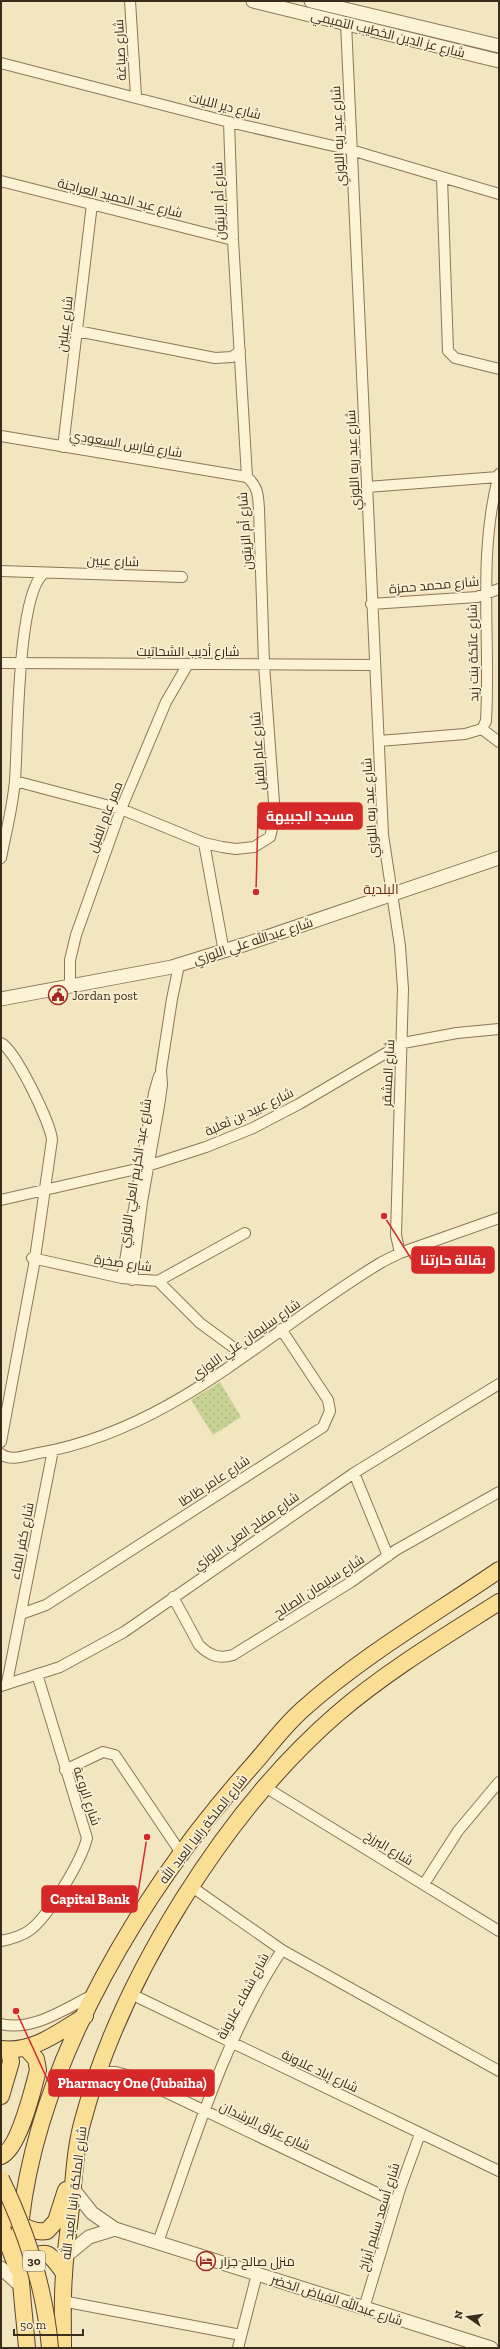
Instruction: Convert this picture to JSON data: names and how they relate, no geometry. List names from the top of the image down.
{
  "streets": {
    "main road": ["شارع الملكة رانيا العبد الله", "30"],
    "street": [
      "شارع عز الدين الخطيب التميمي",
      "شارع صياغة",
      "شارع دير الليات",
      "شارع عبد ربه اللوزي",
      "شارع عبد الحميد العراجنة",
      "شارع أم الزيتون",
      "شارع عبلين",
      "شارع فارس السعودي",
      "شارع عبين",
      "شارع محمد حمزة",
      "شارع أديب الشحاتيت",
      "شارع عاتكة بنت زيد",
      "شارع عام الفيل",
      "ممر عام الفيل",
      "شارع عبدالله علي اللوزي",
      "شارع المشقر",
      "شارع عبيد بن ثعلبة",
      "شارع عبد الكريم العلي اللوزي",
      "شارع صخرة",
      "شارع سليمان علي اللوزي",
      "شارع عامر ظاظا",
      "شارع مفلح العلي اللوزي",
      "شارع كفر الماء",
      "شارع سليمان الصالح",
      "شارع الروعة",
      "شارع البرزخ",
      "شارع شفاء علاونة",
      "شارع إياد علاونة",
      "شارع عراق الرشدان",
      "شارع أسعد سليم أبزاخ",
      "شارع عبدالله الفياض الخضر"
    ]
  },
  "crossings": [
    ["شارع عز الدين الخطيب التميمي", "شارع عبد ربه اللوزي"],
    ["شارع صياغة", "شارع دير الليات"],
    ["شارع دير الليات", "شارع عبد ربه اللوزي"],
    ["شارع دير الليات", "شارع أم الزيتون"],
    ["شارع عبد ربه اللوزي", "شارع محمد حمزة"],
    ["شارع عبد ربه اللوزي", "شارع أديب الشحاتيت"],
    ["شارع عبد ربه اللوزي", "شارع عبدالله علي اللوزي"],
    ["شارع عبد ربه اللوزي", "شارع المشقر"],
    ["شارع عبد الحميد العراجنة", "شارع أم الزيتون"],
    ["شارع عبد الحميد العراجنة", "شارع عبلين"],
    ["شارع أم الزيتون", "شارع فارس السعودي"],
    ["شارع أم الزيتون", "شارع أديب الشحاتيت"],
    ["شارع أم الزيتون", "شارع عام الفيل"],
    ["شارع عبلين", "شارع فارس السعودي"],
    ["شارع محمد حمزة", "شارع عاتكة بنت زيد"],
    ["شارع أديب الشحاتيت", "شارع عام الفيل"],
    ["شارع أديب الشحاتيت", "ممر عام الفيل"],
    ["شارع عام الفيل", "ممر عام الفيل"],
    ["ممر عام الفيل", "شارع عبدالله علي اللوزي"],
    ["شارع عبدالله علي اللوزي", "شارع المشقر"],
    ["شارع عبدالله علي اللوزي", "شارع عبد الكريم العلي اللوزي"],
    ["شارع المشقر", "شارع عبيد بن ثعلبة"],
    ["شارع المشقر", "شارع سليمان علي اللوزي"],
    ["شارع عبيد بن ثعلبة", "شارع عبد الكريم العلي اللوزي"],
    ["شارع عبد الكريم العلي اللوزي", "شارع صخرة"],
    ["شارع سليمان علي اللوزي", "شارع عامر ظاظا"],
    ["شارع سليمان علي اللوزي", "شارع كفر الماء"],
    ["شارع عامر ظاظا", "شارع كفر الماء"],
    ["شارع مفلح العلي اللوزي", "شارع كفر الماء"],
    ["شارع مفلح العلي اللوزي", "شارع سليمان الصالح"],
    ["شارع مفلح العلي اللوزي", "شارع الروعة"],
    ["شارع الملكة رانيا العبد الله", "شارع البرزخ"],
    ["شارع الملكة رانيا العبد الله", "شارع إياد علاونة"],
    ["شارع الملكة رانيا العبد الله", "شارع عراق الرشدان"],
    ["شارع الملكة رانيا العبد الله", "30"],
    ["شارع الملكة رانيا العبد الله", "شارع عبدالله الفياض الخضر"],
    ["شارع شفاء علاونة", "شارع إياد علاونة"],
    ["شارع شفاء علاونة", "شارع عراق الرشدان"],
    ["شارع شفاء علاونة", "شارع عبدالله الفياض الخضر"],
    ["شارع إياد علاونة", "شارع أسعد سليم أبزاخ"],
    ["شارع عراق الرشدان", "شارع أسعد سليم أبزاخ"],
    ["شارع أسعد سليم أبزاخ", "شارع عبدالله الفياض الخضر"]
  ],
  "districts": ["البلدية"],
  "places": {
    "other": [
      "مسجد الجبيهة",
      "بقالة حارتنا",
      "Capital Bank",
      "Pharmacy One (Jubaiha)"
    ],
    "public building": ["Jordan post"],
    "hotel": ["منزل صالح جرار"]
  },
  "scale_bar": "50 m",
  "north": "left"
}
